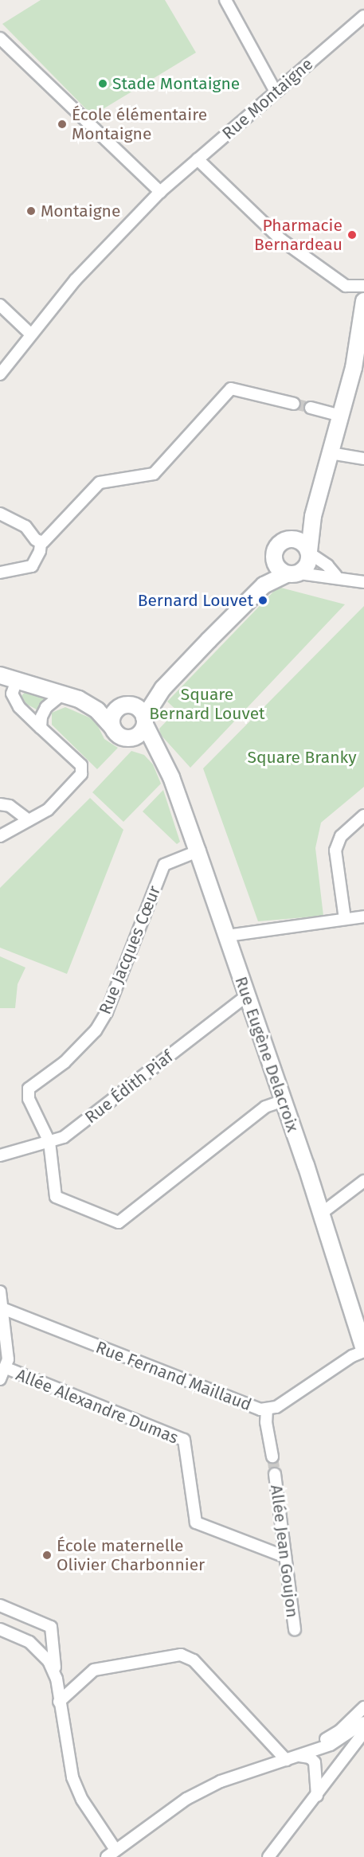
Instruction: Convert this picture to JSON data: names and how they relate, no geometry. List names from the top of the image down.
{
  "streets": {
    "street": [
      "Rue Montaigne",
      "Rue Jacques Cœur",
      "Rue Eugène Delacroix",
      "Rue Édith Piaf",
      "Rue Fernand Maillaud",
      "Allée Alexandre Dumas",
      "Allée Jean Goujon"
    ]
  },
  "crossings": [
    ["Rue Jacques Cœur", "Rue Eugène Delacroix"],
    ["Rue Jacques Cœur", "Rue Édith Piaf"],
    ["Rue Eugène Delacroix", "Rue Édith Piaf"],
    ["Rue Eugène Delacroix", "Rue Fernand Maillaud"],
    ["Allée Alexandre Dumas", "Allée Jean Goujon"]
  ],
  "parks": ["Square Bernard Louvet", "Square Branky"],
  "places": [
    "Stade Montaigne",
    "École élémentaire Montaigne",
    "Montaigne",
    "Pharmacie Bernardeau",
    "Bernard Louvet",
    "École maternelle Olivier Charbonnier"
  ]
}
